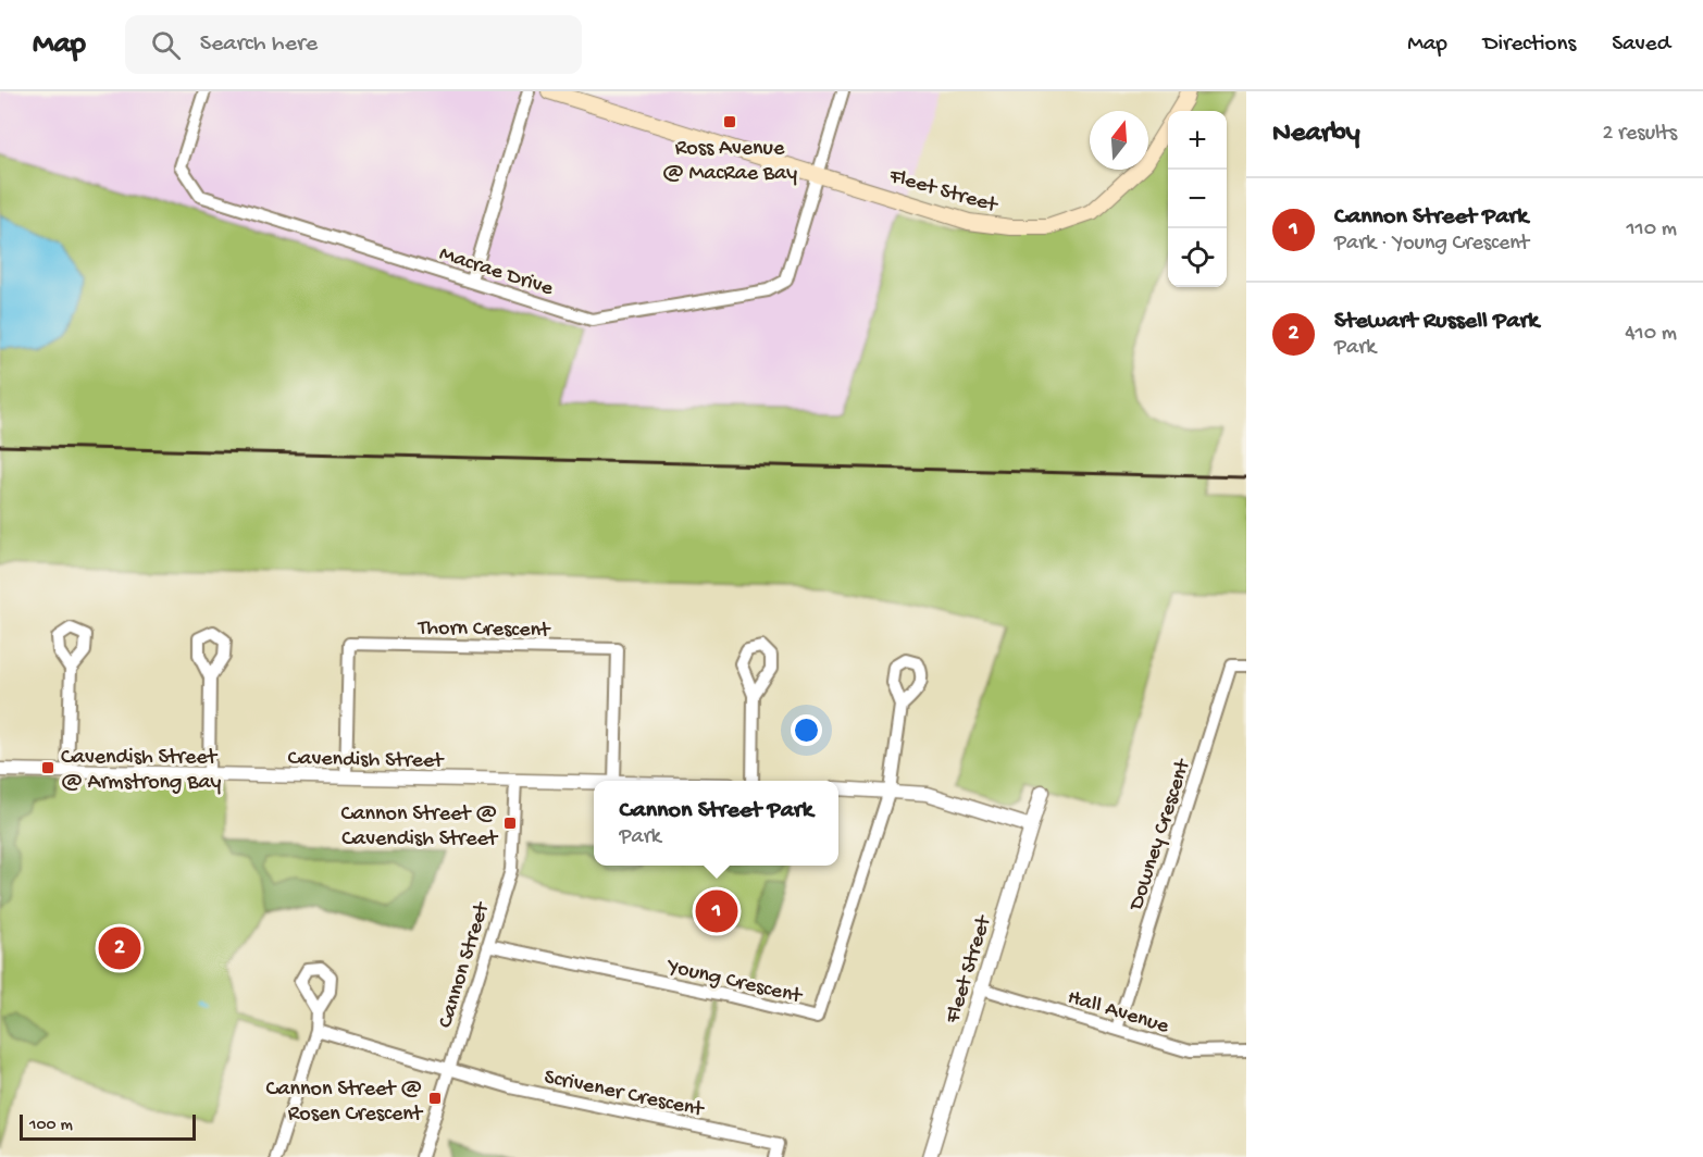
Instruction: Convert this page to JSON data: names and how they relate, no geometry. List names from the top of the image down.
{
  "streets": {
    "main road": ["Fleet Street"],
    "street": [
      "Macrae Drive",
      "Thorn Crescent",
      "Cavendish Street",
      "Downey Crescent",
      "Cannon Street",
      "Young Crescent",
      "Hall Avenue",
      "Scrivener Crescent"
    ]
  },
  "crossings": [
    ["Fleet Street", "Macrae Drive"],
    ["Fleet Street", "Hall Avenue"],
    ["Thorn Crescent", "Cavendish Street"],
    ["Cavendish Street", "Cannon Street"],
    ["Downey Crescent", "Hall Avenue"],
    ["Cannon Street", "Young Crescent"],
    ["Cannon Street", "Scrivener Crescent"]
  ],
  "places": {
    "transit": [
      "Ross Avenue @ MacRae Bay",
      "Cavendish Street @ Armstrong Bay",
      "Cannon Street @ Cavendish Street",
      "Cannon Street @ Rosen Crescent"
    ]
  },
  "scale_bar": "100 m",
  "north": "top",
  "page": {
    "header": "Map",
    "search": "Search here",
    "nav": ["Map", "Directions", "Saved"],
    "heading": ["Nearby", "2 results"],
    "map_buttons": ["+", "−"],
    "list": [
      {
        "mark": "1",
        "name": "Cannon Street Park",
        "note": "Park · Young Crescent",
        "value": "110 m"
      },
      {
        "mark": "2",
        "name": "Stewart Russell Park",
        "note": "Park",
        "value": "410 m"
      }
    ],
    "popup": ["Cannon Street Park", "Park"],
    "pins": ["1", "2"],
    "scale": "100 m"
  }
}
